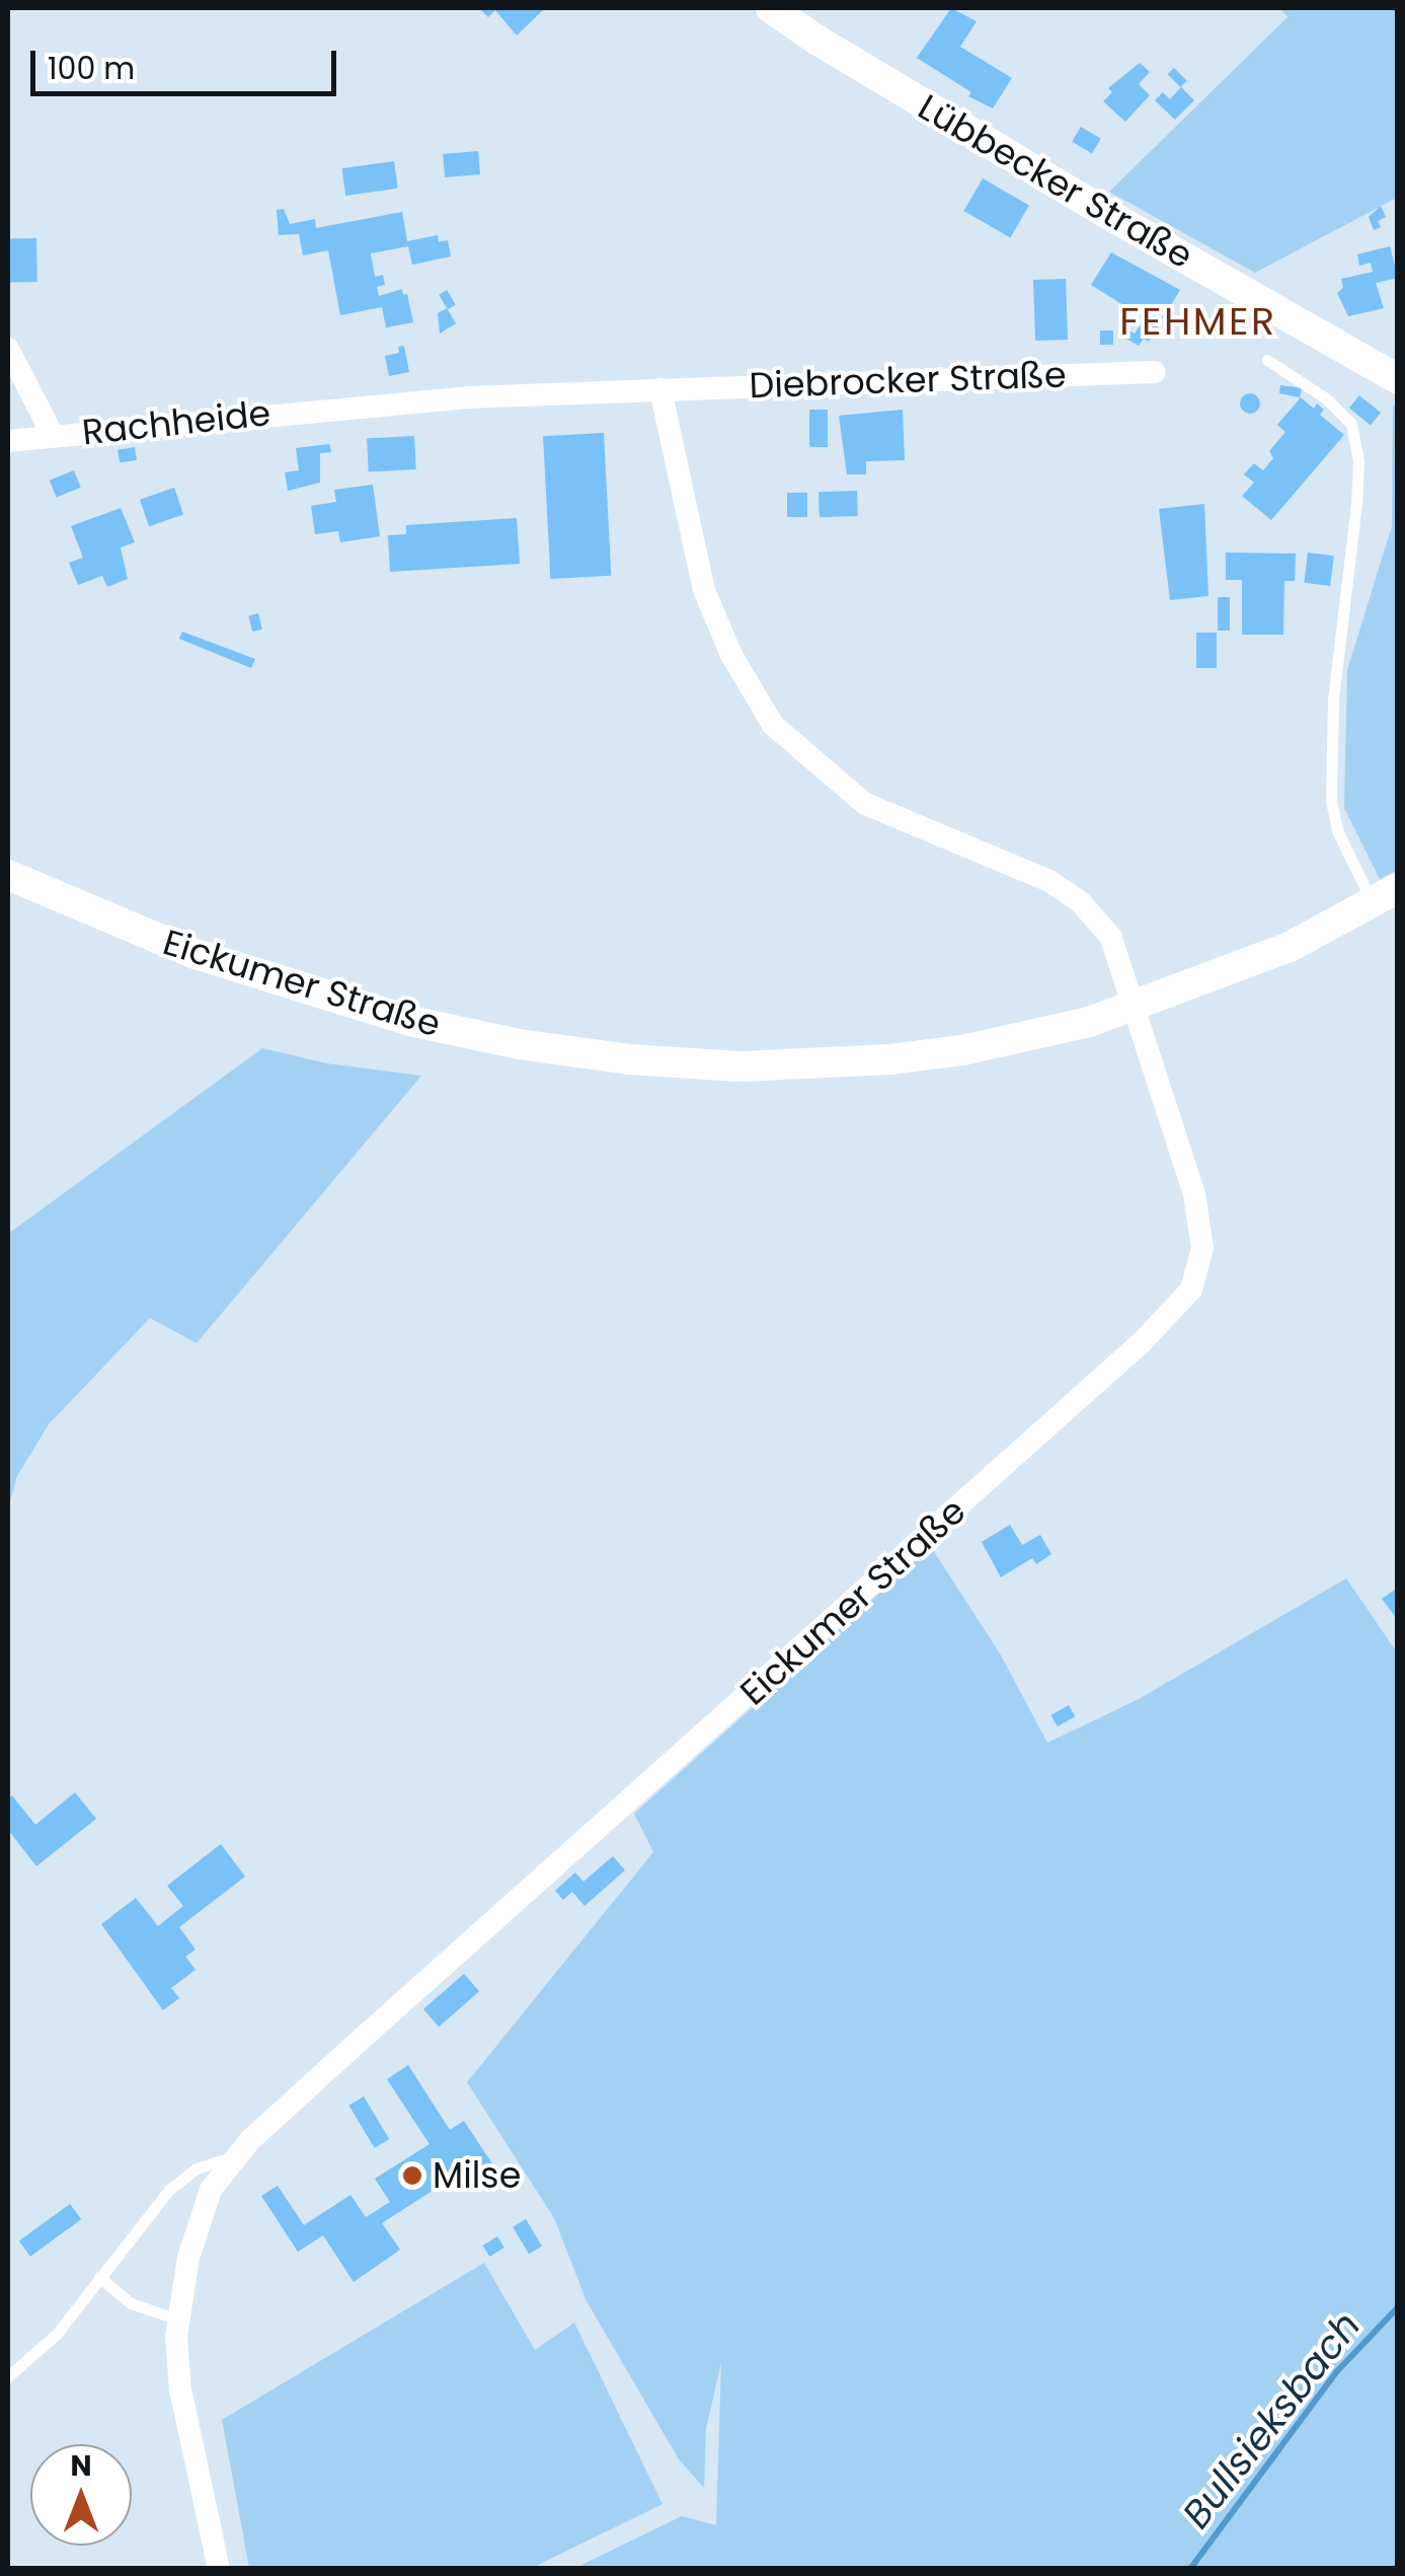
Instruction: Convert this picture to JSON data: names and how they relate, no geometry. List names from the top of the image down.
{
  "streets": {
    "main road": ["Lübbecker Straße", "Eickumer Straße"],
    "street": ["Diebrocker Straße", "Rachheide"]
  },
  "crossings": [
    ["Diebrocker Straße", "Rachheide"]
  ],
  "districts": ["FEHMER"],
  "water": ["Bullsieksbach"],
  "places": ["Milse"],
  "scale_bar": "100 m",
  "north": "top"
}
